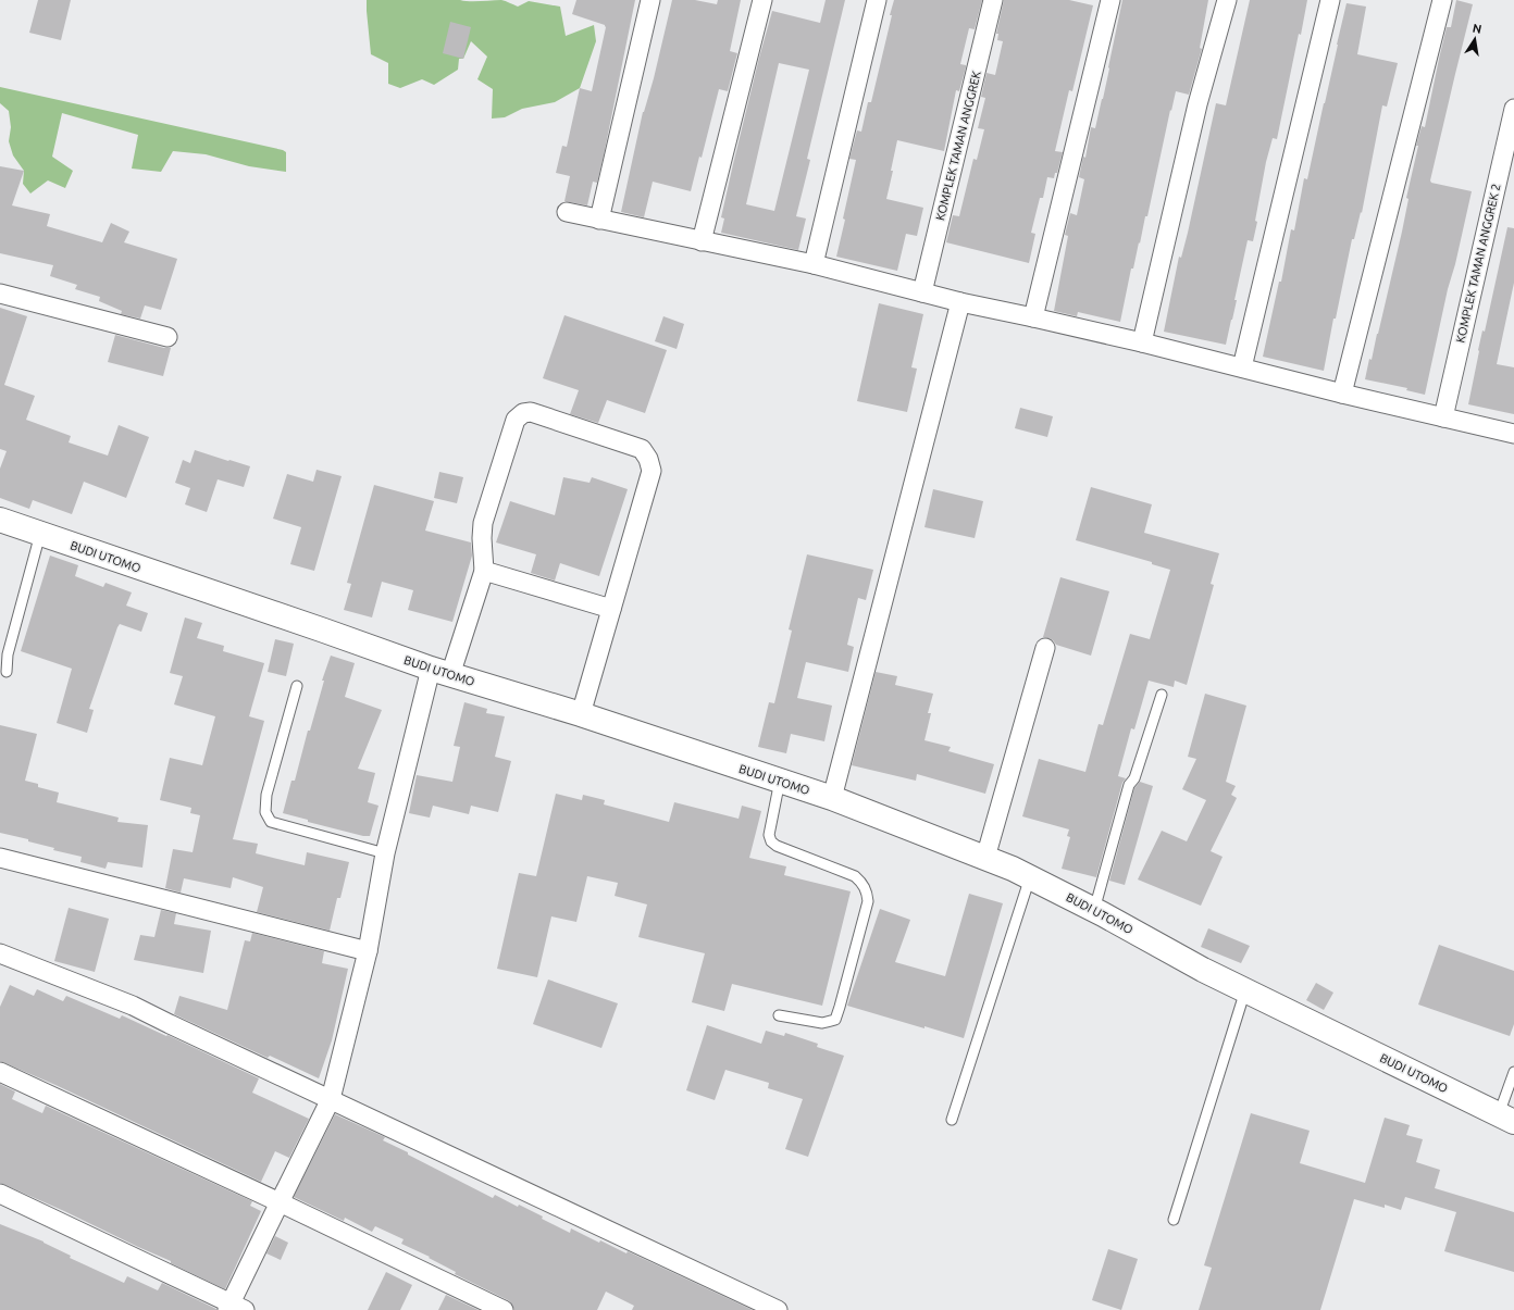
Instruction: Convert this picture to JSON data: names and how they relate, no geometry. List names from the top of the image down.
{
  "streets": {
    "street": ["KOMPLEK TAMAN ANGGREK", "KOMPLEK TAMAN ANGGREK 2", "BUDI UTOMO"]
  },
  "north": "top"
}
